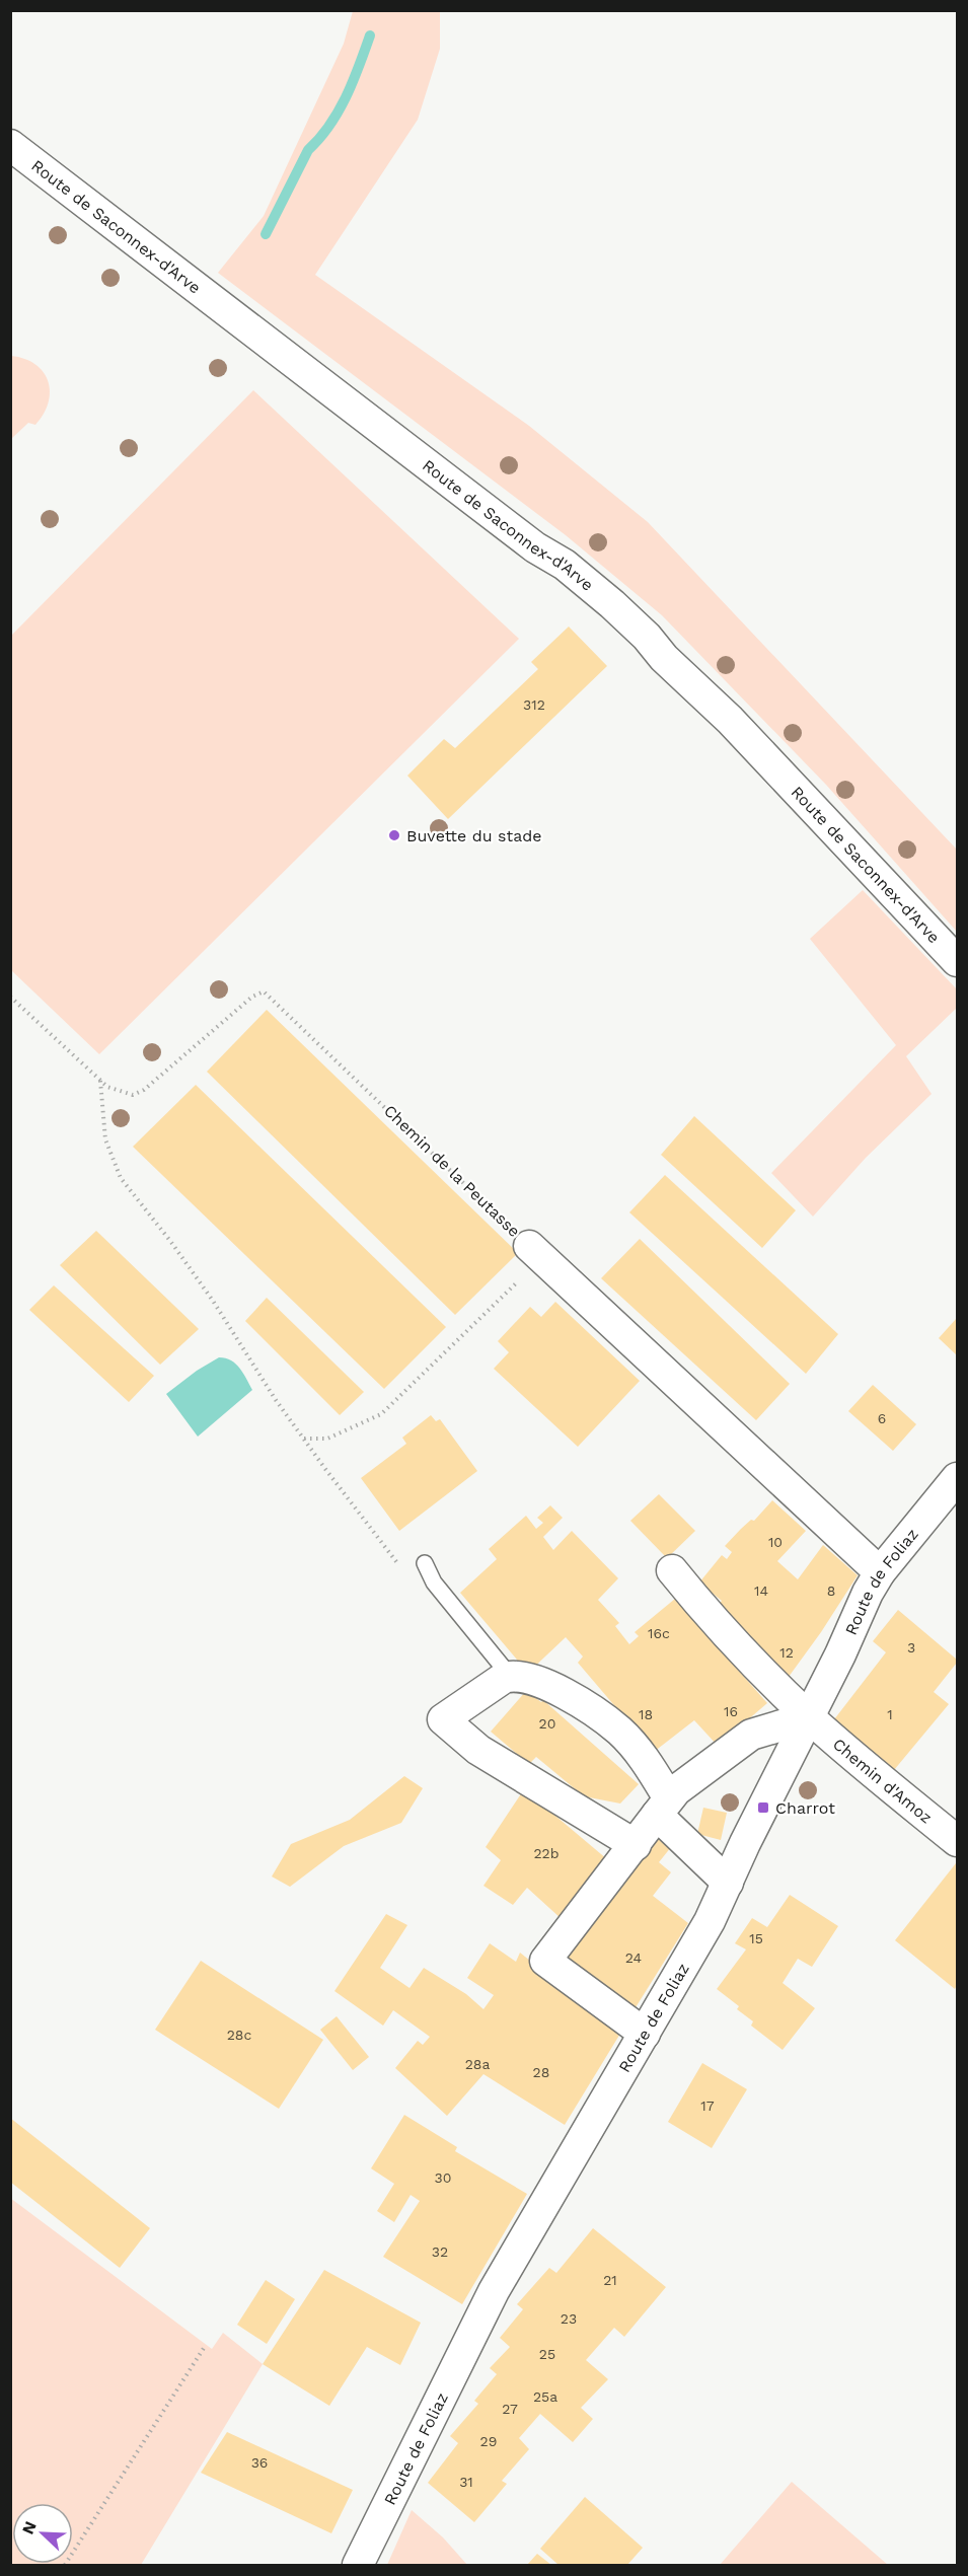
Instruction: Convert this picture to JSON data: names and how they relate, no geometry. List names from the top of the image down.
{
  "streets": {
    "street": ["Route de Saconnex-d'Arve", "Route de Foliaz", "Chemin d'Amoz"],
    "path": ["Chemin de la Peutasse"]
  },
  "crossings": [
    ["Route de Foliaz", "Chemin d'Amoz"]
  ],
  "places": {
    "other": ["Buvette du stade"],
    "transit": ["Charrot"]
  },
  "house_numbers": [
    "312",
    "6",
    "10",
    "14",
    "8",
    "16c",
    "3",
    "12",
    "16",
    "18",
    "1",
    "20",
    "22b",
    "15",
    "24",
    "28c",
    "28a",
    "28",
    "17",
    "30",
    "32",
    "21",
    "23",
    "25",
    "25a",
    "27",
    "29",
    "36",
    "31"
  ],
  "north": "top left"
}
